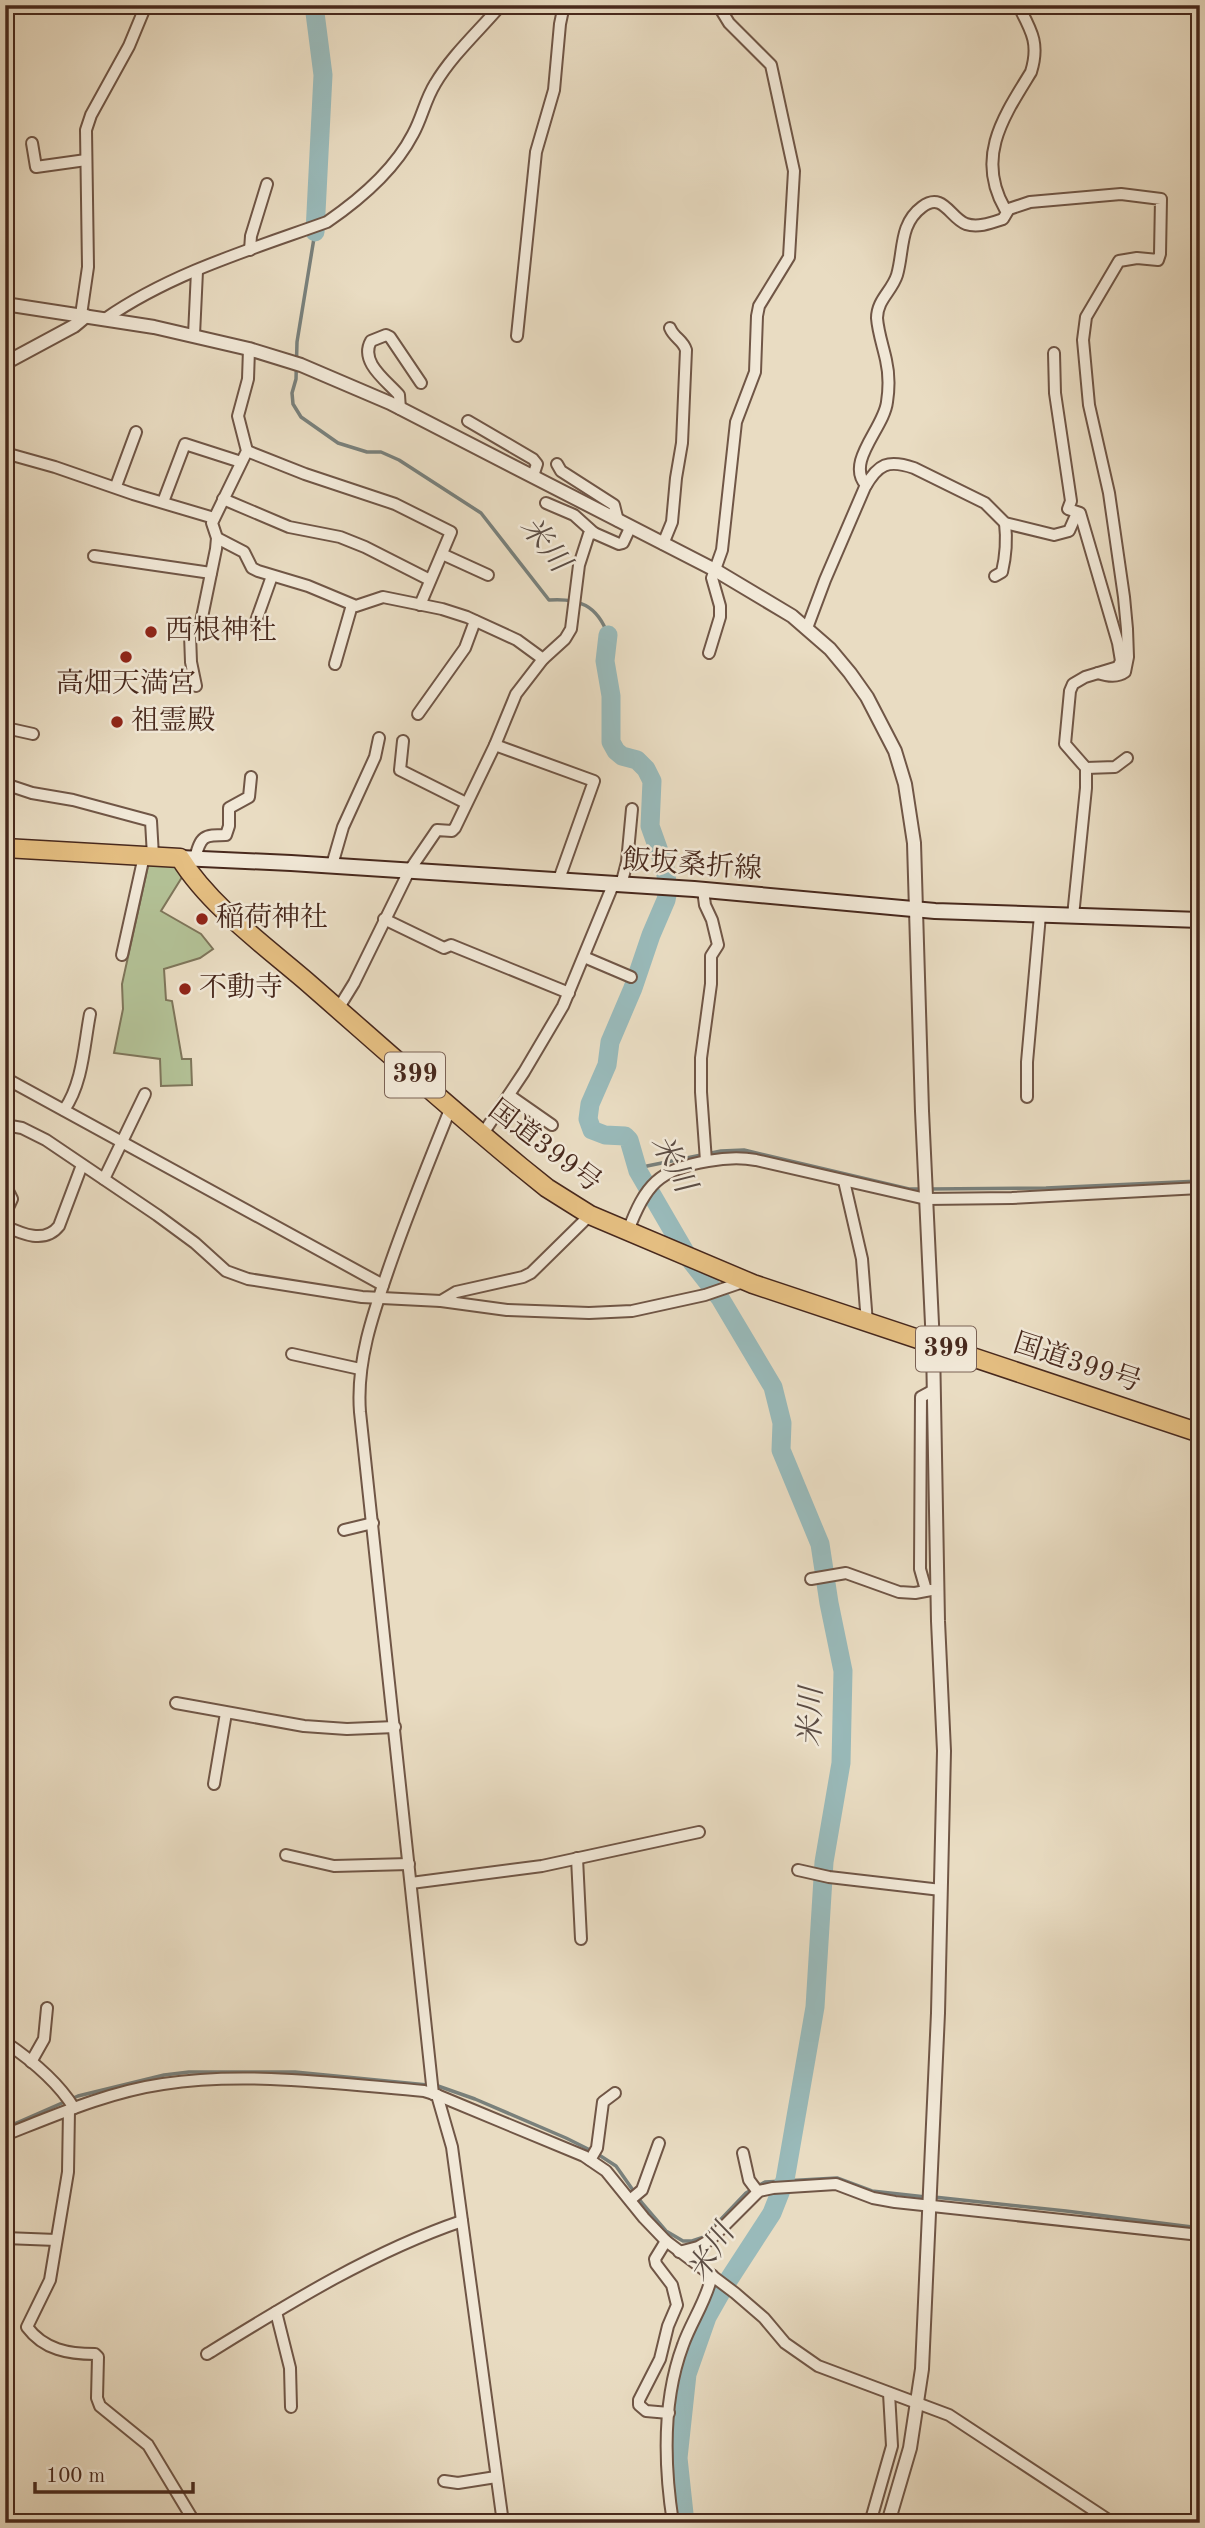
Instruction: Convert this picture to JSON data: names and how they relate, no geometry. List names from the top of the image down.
{
  "streets": {
    "highway": ["399", "国道399号"],
    "main road": ["飯坂桑折線"]
  },
  "crossings": [
    ["飯坂桑折線", "国道399号"]
  ],
  "water": ["米川"],
  "places": [
    "西根神社",
    "高畑天満宮",
    "祖霊殿",
    "稲荷神社",
    "不動寺"
  ],
  "scale_bar": "100 m"
}
